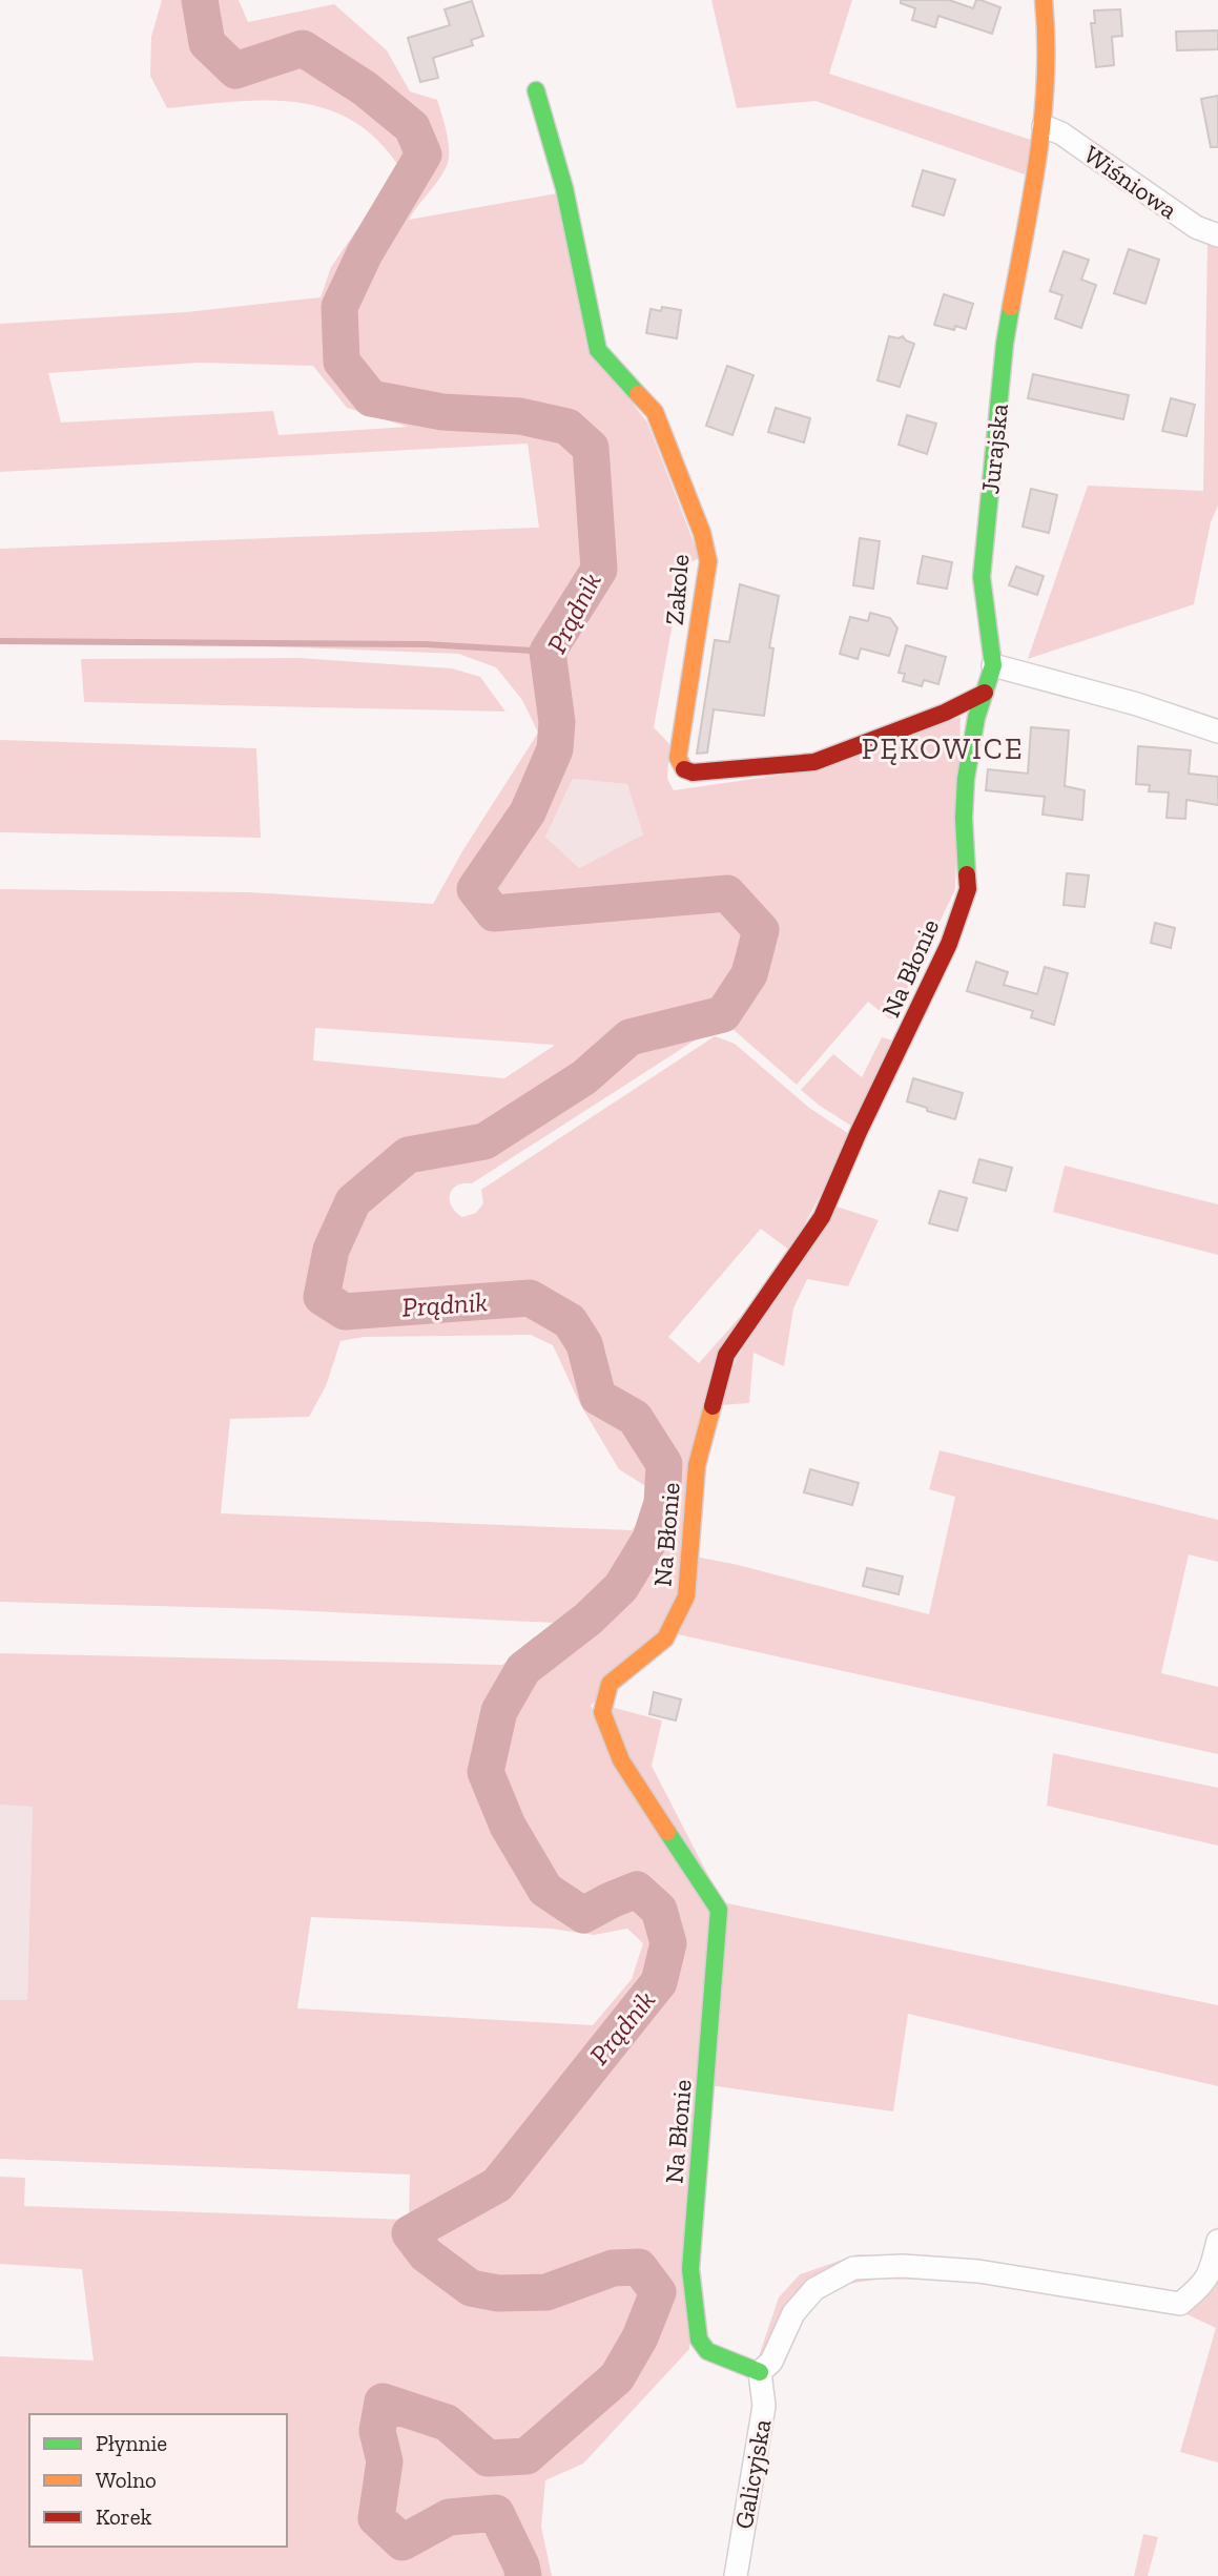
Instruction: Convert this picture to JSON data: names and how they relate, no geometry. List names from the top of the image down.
{
  "streets": {
    "street": [
      "Wiśniowa",
      "Jurajska",
      "Zakole",
      "Na Błonie",
      "Galicyjska"
    ]
  },
  "crossings": [
    ["Wiśniowa", "Jurajska"],
    ["Jurajska", "Na Błonie"],
    ["Zakole", "Na Błonie"],
    ["Na Błonie", "Galicyjska"]
  ],
  "districts": ["PĘKOWICE"],
  "water": ["Prądnik"],
  "legend": ["Płynnie", "Wolno", "Korek"]
}
